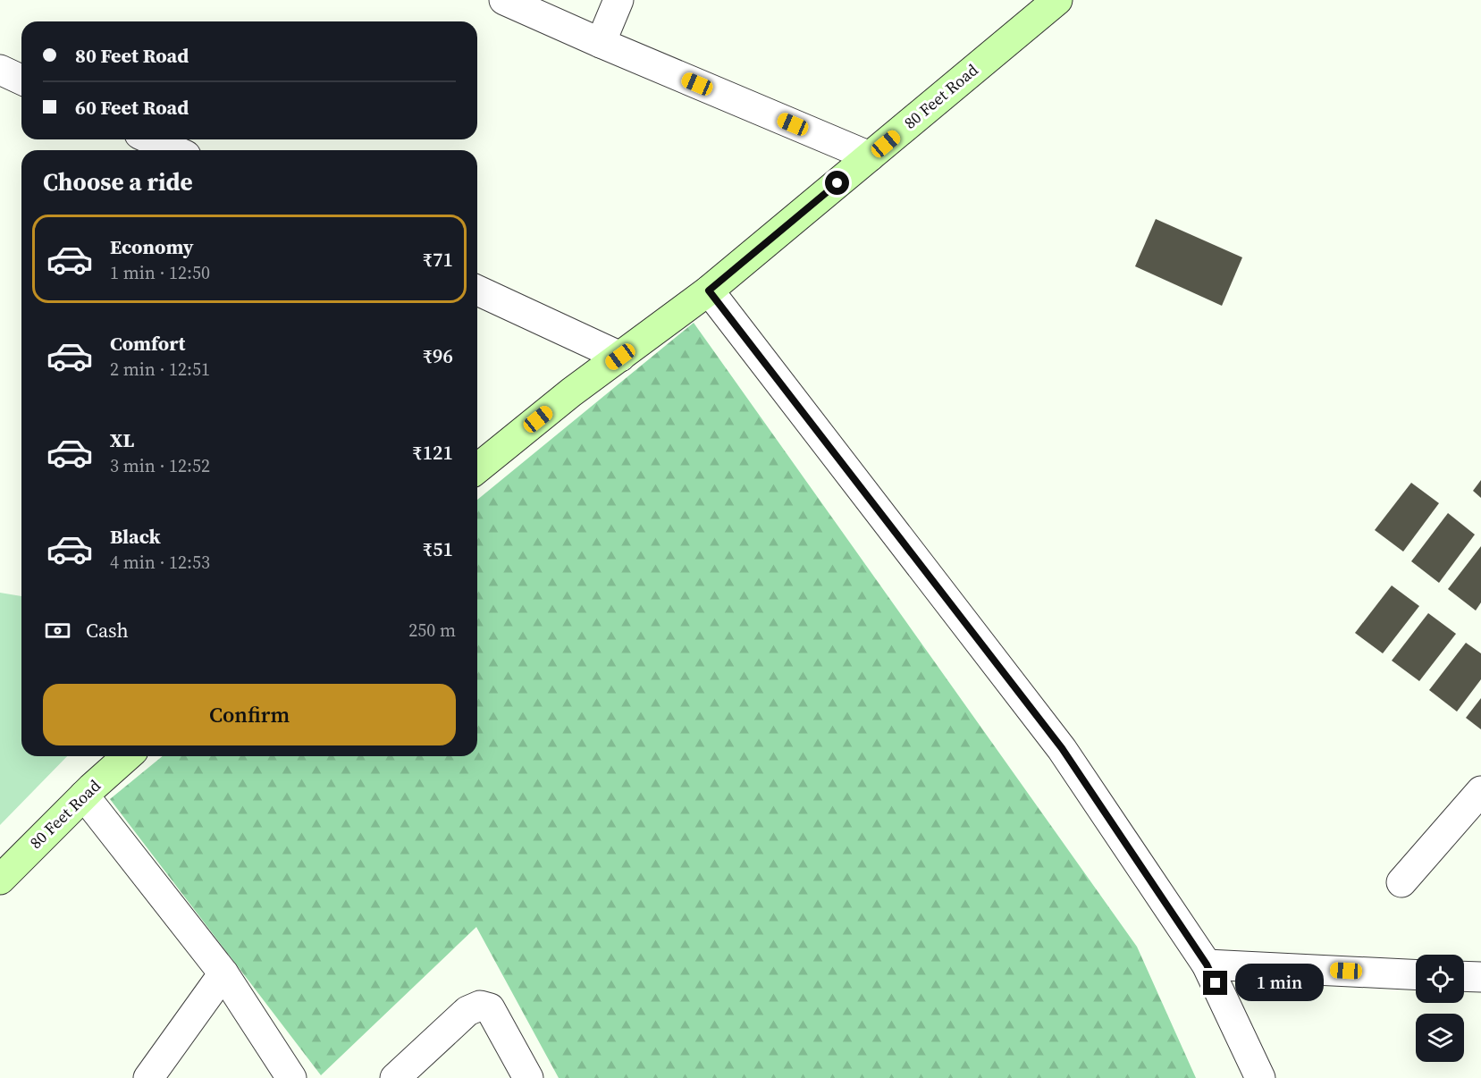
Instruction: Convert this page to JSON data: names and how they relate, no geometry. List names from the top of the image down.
{
  "streets": {
    "main road": ["80 Feet Road"]
  },
  "page": {
    "banner": ["80 Feet Road", "60 Feet Road"],
    "heading": "Choose a ride",
    "list": [
      {
        "name": "Economy",
        "note": "1 min · 12:50",
        "value": "₹71"
      },
      {
        "name": "Comfort",
        "note": "2 min · 12:51",
        "value": "₹96"
      },
      {
        "name": "XL",
        "note": "3 min · 12:52",
        "value": "₹121"
      },
      {
        "name": "Black",
        "note": "4 min · 12:53",
        "value": "₹51"
      }
    ],
    "pay": ["Cash", "250 m"],
    "buttons": "Confirm",
    "bubble": "1 min"
  }
}
